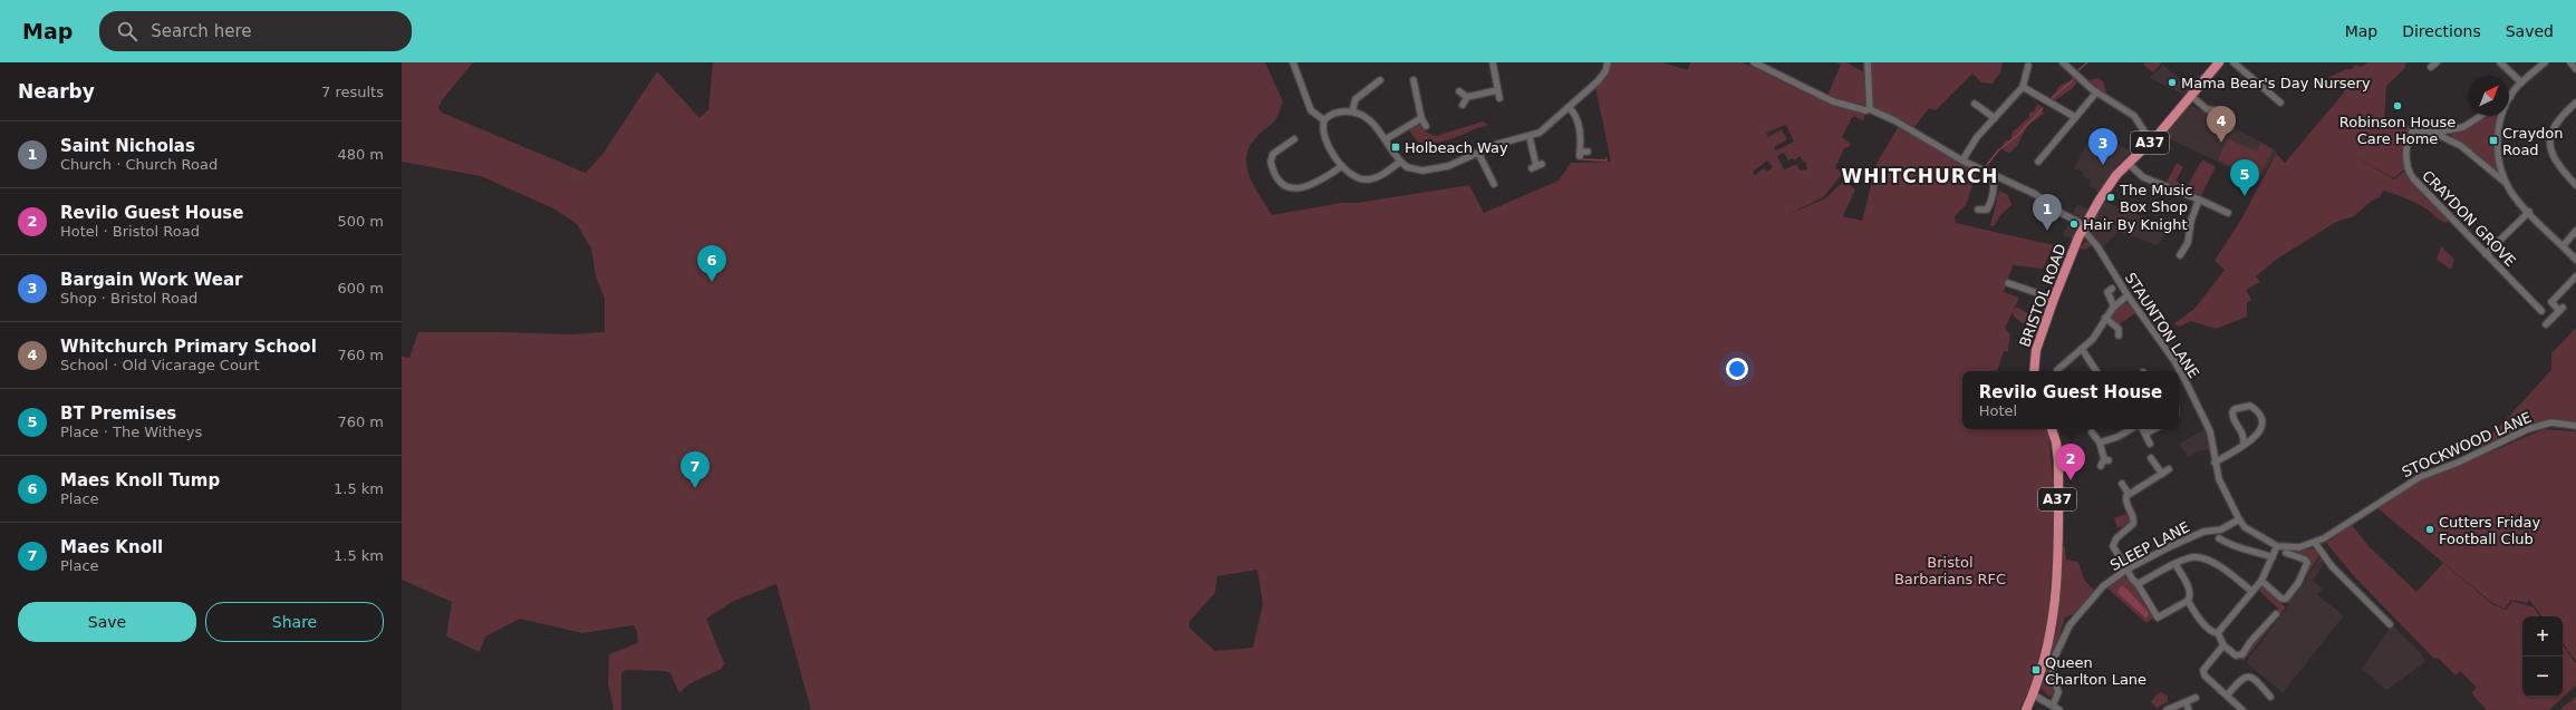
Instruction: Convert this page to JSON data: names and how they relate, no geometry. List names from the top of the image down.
{
  "streets": {
    "highway": ["A37", "BRISTOL ROAD"],
    "street": [
      "CRAYDON GROVE",
      "STAUNTON LANE",
      "STOCKWOOD LANE",
      "SLEEP LANE"
    ]
  },
  "crossings": [
    ["BRISTOL ROAD", "STAUNTON LANE"],
    ["STAUNTON LANE", "STOCKWOOD LANE"],
    ["STAUNTON LANE", "SLEEP LANE"]
  ],
  "districts": ["WHITCHURCH"],
  "parks": ["Bristol Barbarians RFC"],
  "places": {
    "other": [
      "Mama Bear's Day Nursery",
      "Robinson House Care Home",
      "The Music Box Shop",
      "Hair By Knight",
      "Cutters Friday Football Club"
    ],
    "transit": ["Craydon Road", "Holbeach Way", "Queen Charlton Lane"]
  },
  "north": "top right",
  "page": {
    "header": "Map",
    "search": "Search here",
    "nav": ["Map", "Directions", "Saved"],
    "heading": ["Nearby", "7 results"],
    "pins": [
      "4",
      "3",
      "5",
      "1",
      "6",
      "2",
      "7"
    ],
    "list": [
      {
        "mark": "1",
        "name": "Saint Nicholas",
        "note": "Church · Church Road",
        "value": "480 m"
      },
      {
        "mark": "2",
        "name": "Revilo Guest House",
        "note": "Hotel · Bristol Road",
        "value": "500 m"
      },
      {
        "mark": "3",
        "name": "Bargain Work Wear",
        "note": "Shop · Bristol Road",
        "value": "600 m"
      },
      {
        "mark": "4",
        "name": "Whitchurch Primary School",
        "note": "School · Old Vicarage Court",
        "value": "760 m"
      },
      {
        "mark": "5",
        "name": "BT Premises",
        "note": "Place · The Witheys",
        "value": "760 m"
      },
      {
        "mark": "6",
        "name": "Maes Knoll Tump",
        "note": "Place",
        "value": "1.5 km"
      },
      {
        "mark": "7",
        "name": "Maes Knoll",
        "note": "Place",
        "value": "1.5 km"
      }
    ],
    "popup": ["Revilo Guest House", "Hotel"],
    "buttons": ["Save", "Share"],
    "map_buttons": ["+", "−"]
  }
}
